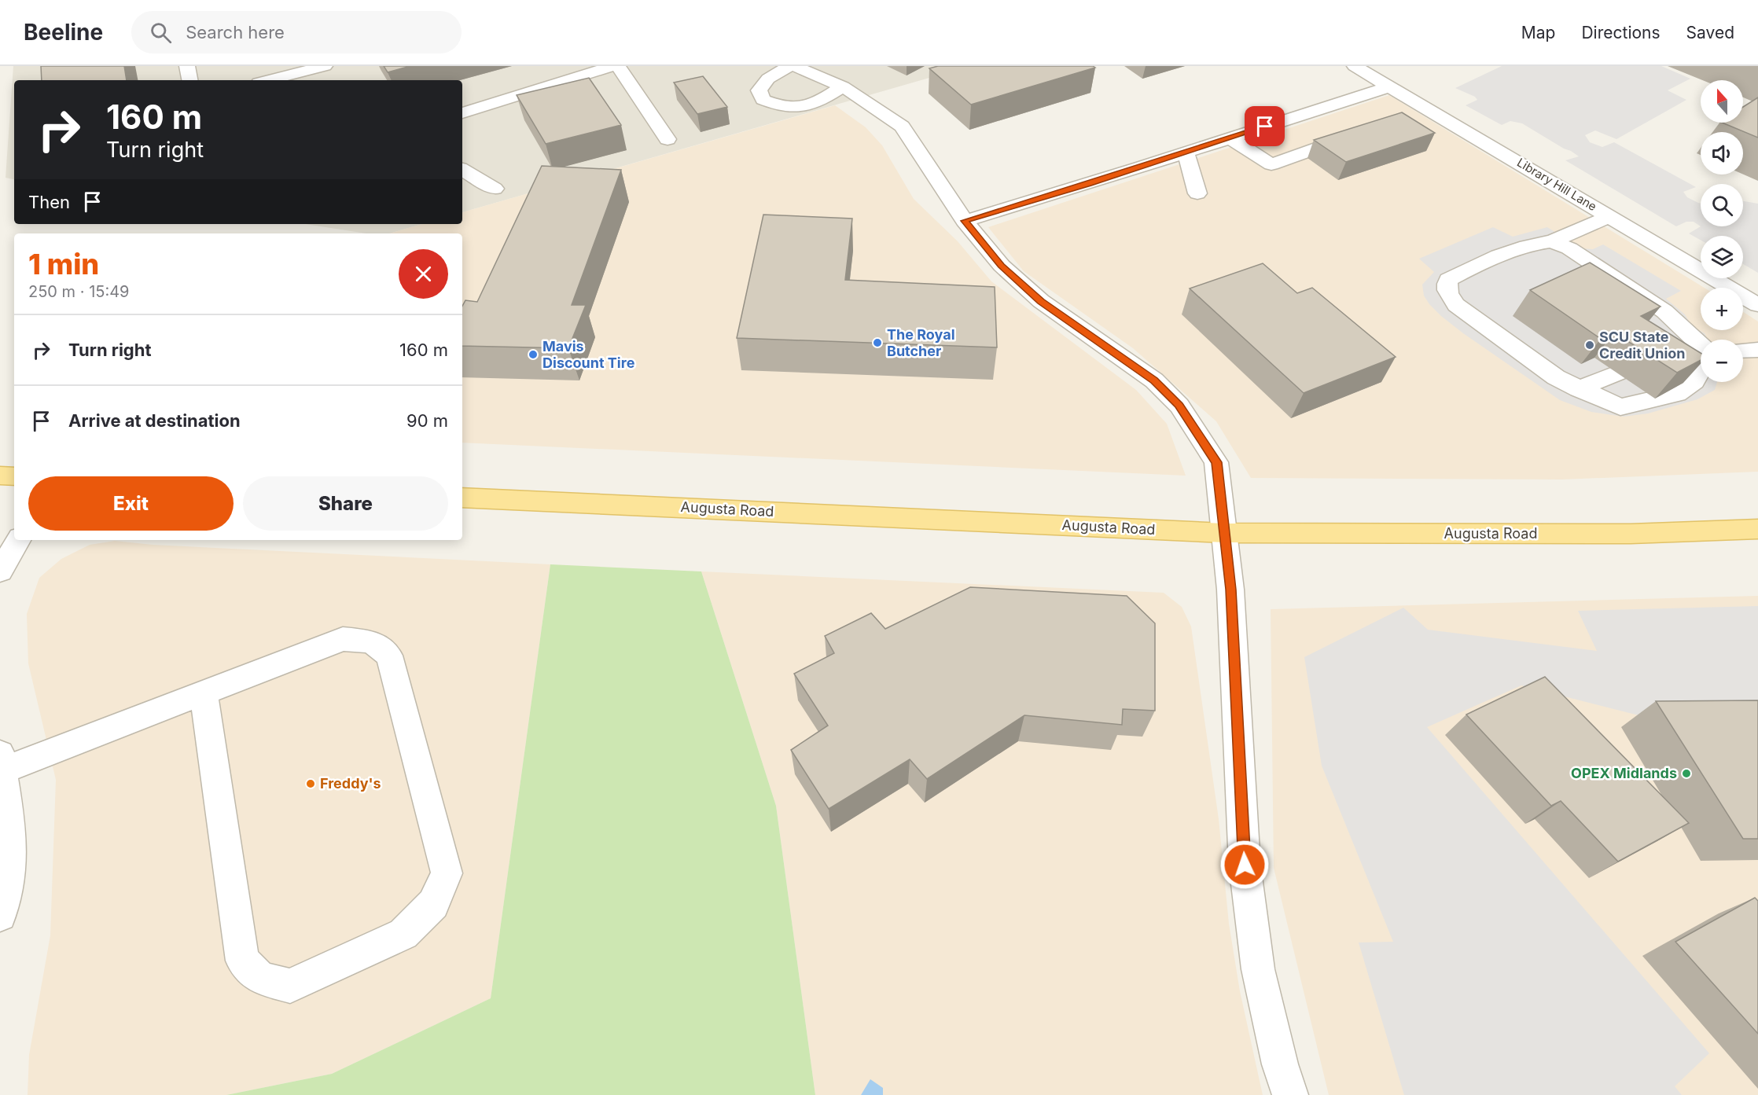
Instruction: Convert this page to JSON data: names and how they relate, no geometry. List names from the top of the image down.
{
  "streets": {
    "main road": ["Augusta Road"],
    "street": ["Library Hill Lane"]
  },
  "places": [
    "The Royal Butcher",
    "SCU State Credit Union",
    "Mavis Discount Tire",
    "OPEX Midlands",
    "Freddy's"
  ],
  "north": "top",
  "page": {
    "header": "Beeline",
    "search": "Search here",
    "nav": ["Map", "Directions", "Saved"],
    "map_buttons": ["+", "−"],
    "turn": ["160 m", "Turn right"],
    "then": "Then",
    "heading": ["1 min", "250 m · 15:49"],
    "list": [
      {
        "name": "Turn right",
        "value": "160 m"
      },
      {
        "name": "Arrive at destination",
        "value": "90 m"
      }
    ],
    "buttons": ["Exit", "Share"]
  }
}
